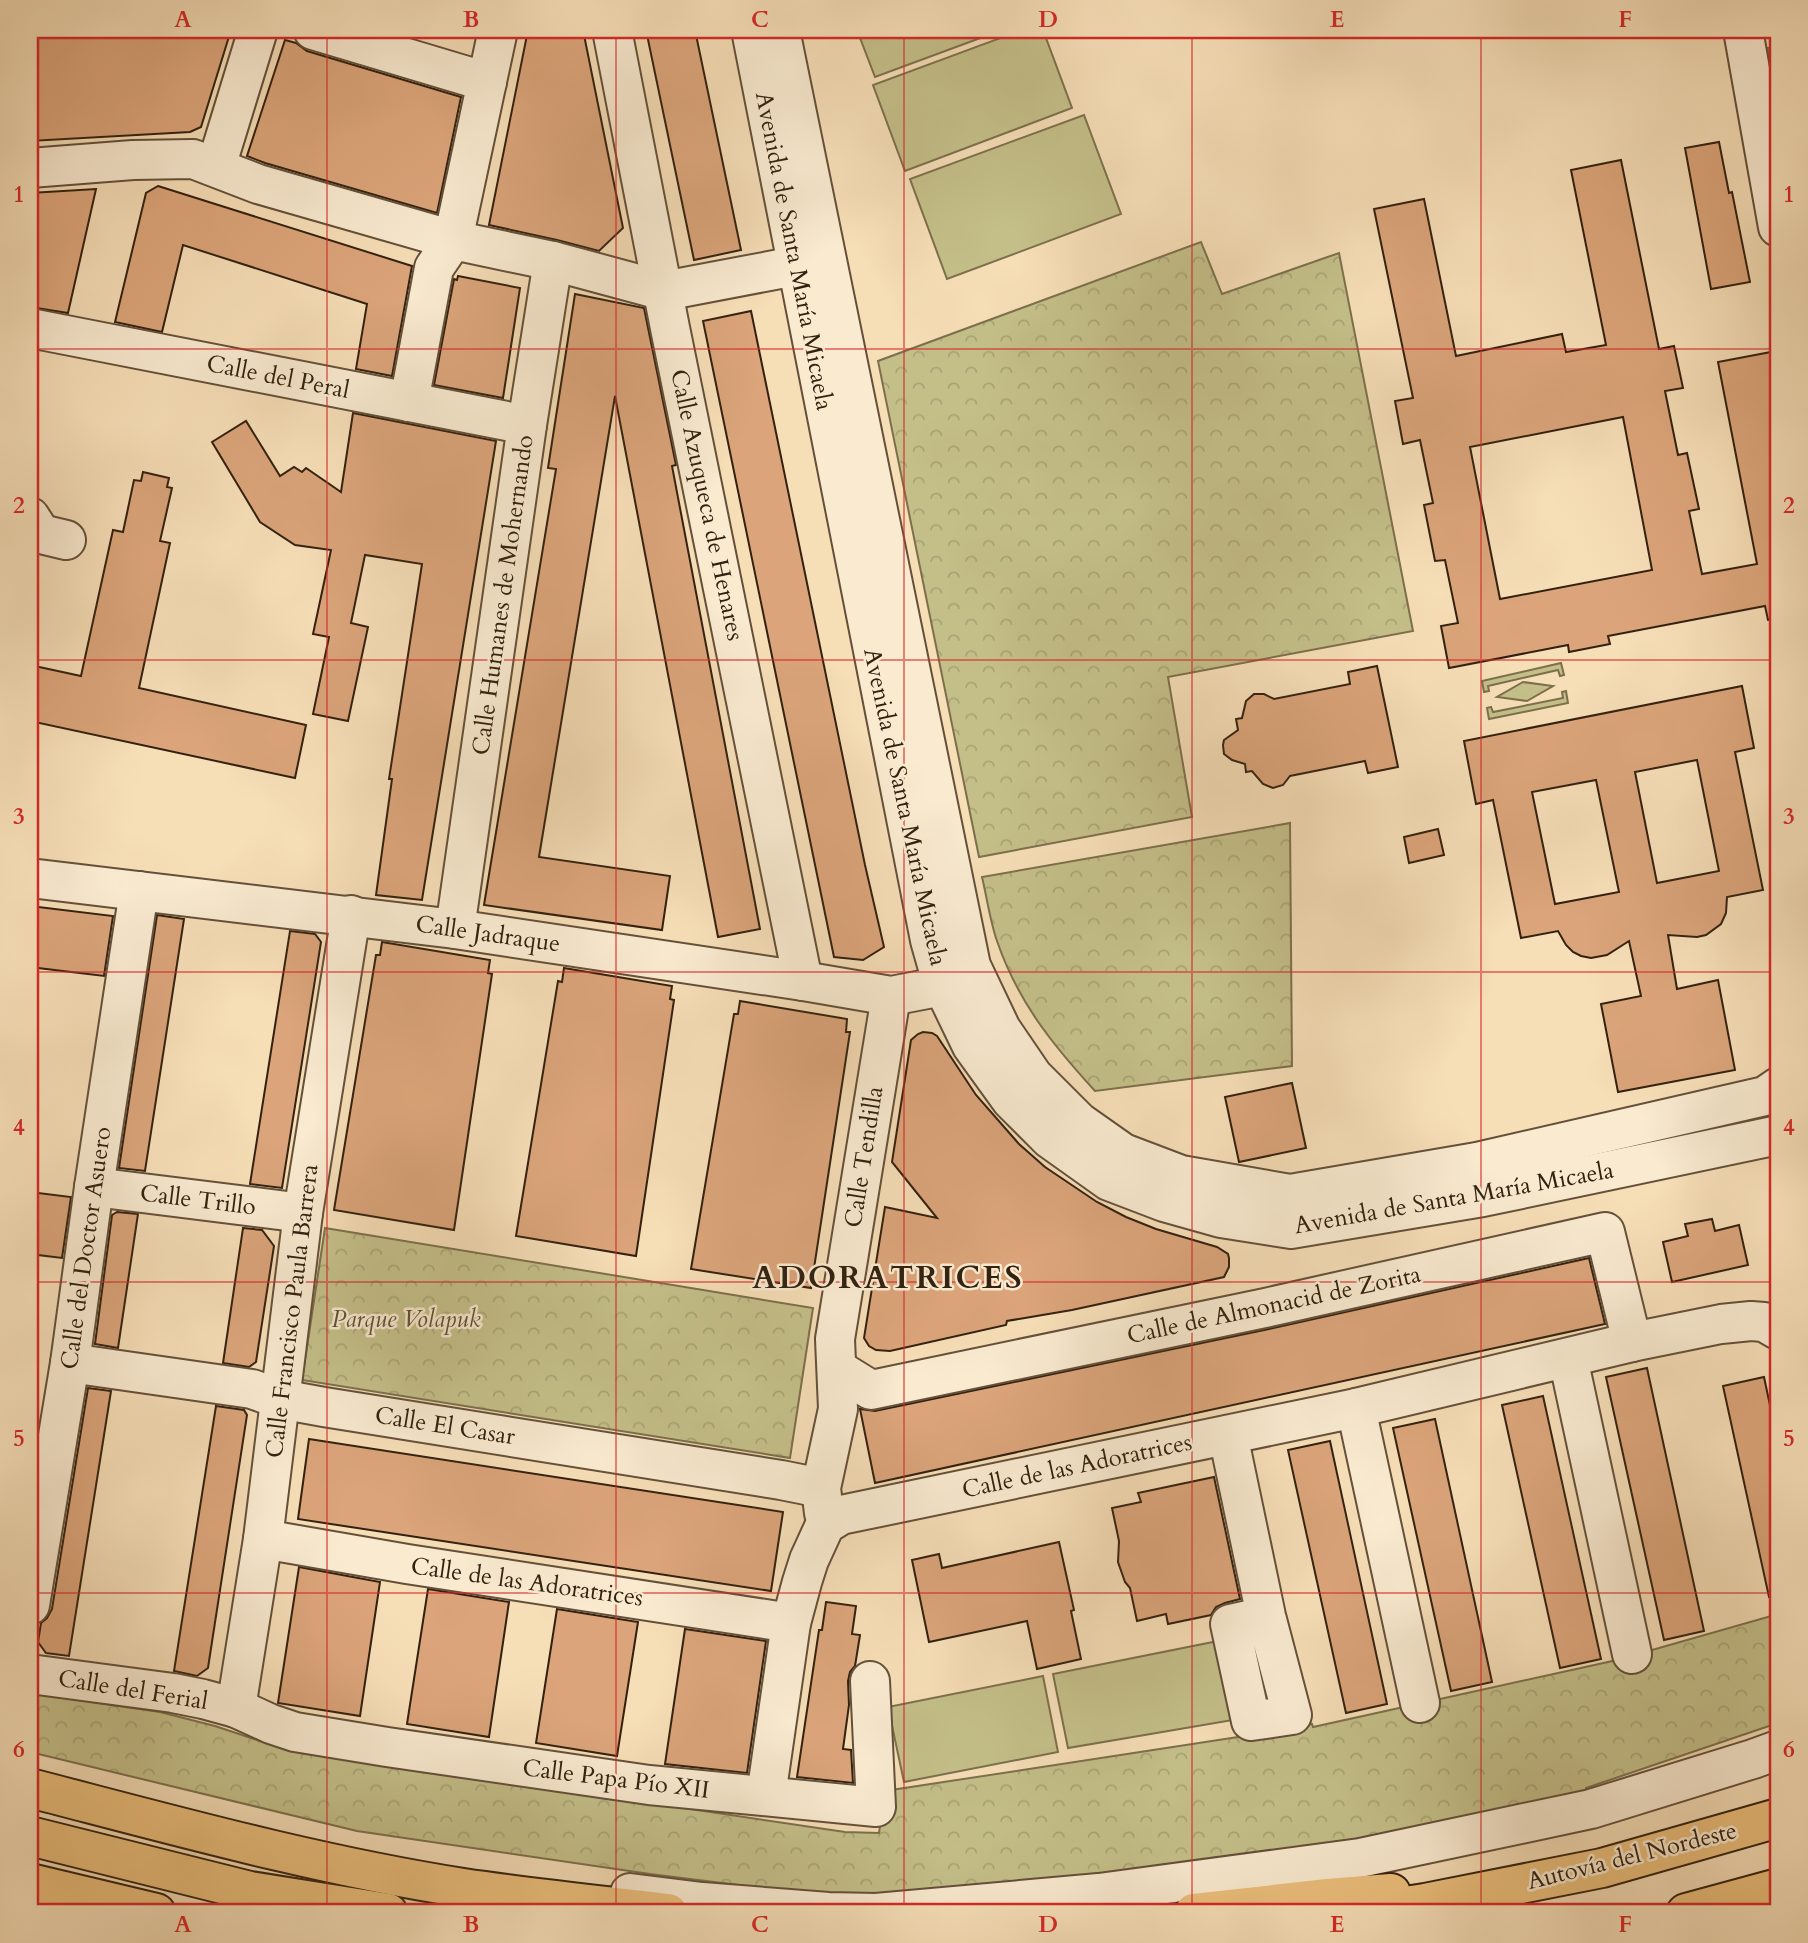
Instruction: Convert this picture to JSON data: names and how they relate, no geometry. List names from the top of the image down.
{
  "streets": {
    "highway": ["Autovía del Nordeste"],
    "street": [
      "Avenida de Santa María Micaela",
      "Calle del Peral",
      "Calle Azuqueca de Henares",
      "Calle Humanes de Mohernando",
      "Calle Jadraque",
      "Calle Tendilla",
      "Calle Trillo",
      "Calle del Doctor Asuero",
      "Calle de Almonacid de Zorita",
      "Calle Francisco Paula Barrera",
      "Calle El Casar",
      "Calle de las Adoratrices",
      "Calle del Ferial",
      "Calle Papa Pío XII"
    ]
  },
  "crossings": [
    ["Avenida de Santa María Micaela", "Calle Jadraque"],
    ["Calle del Peral", "Calle Humanes de Mohernando"],
    ["Calle Azuqueca de Henares", "Calle Jadraque"],
    ["Calle Humanes de Mohernando", "Calle Jadraque"],
    ["Calle Jadraque", "Calle Tendilla"],
    ["Calle Jadraque", "Calle del Doctor Asuero"],
    ["Calle Jadraque", "Calle Francisco Paula Barrera"],
    ["Calle Tendilla", "Calle de Almonacid de Zorita"],
    ["Calle Tendilla", "Calle El Casar"],
    ["Calle Tendilla", "Calle de las Adoratrices"],
    ["Calle Trillo", "Calle del Doctor Asuero"],
    ["Calle Trillo", "Calle Francisco Paula Barrera"],
    ["Calle del Doctor Asuero", "Calle El Casar"],
    ["Calle de Almonacid de Zorita", "Calle de las Adoratrices"],
    ["Calle Francisco Paula Barrera", "Calle El Casar"],
    ["Calle Francisco Paula Barrera", "Calle de las Adoratrices"],
    ["Calle Francisco Paula Barrera", "Calle del Ferial"],
    ["Calle Francisco Paula Barrera", "Calle Papa Pío XII"],
    ["Calle El Casar", "Calle de las Adoratrices"],
    ["Calle del Ferial", "Calle Papa Pío XII"]
  ],
  "districts": ["ADORATRICES"],
  "parks": ["Parque Volapuk"],
  "grid": {
    "columns": [
      "A",
      "B",
      "C",
      "D",
      "E",
      "F"
    ],
    "rows": [
      "1",
      "2",
      "3",
      "4",
      "5",
      "6"
    ]
  }
}
